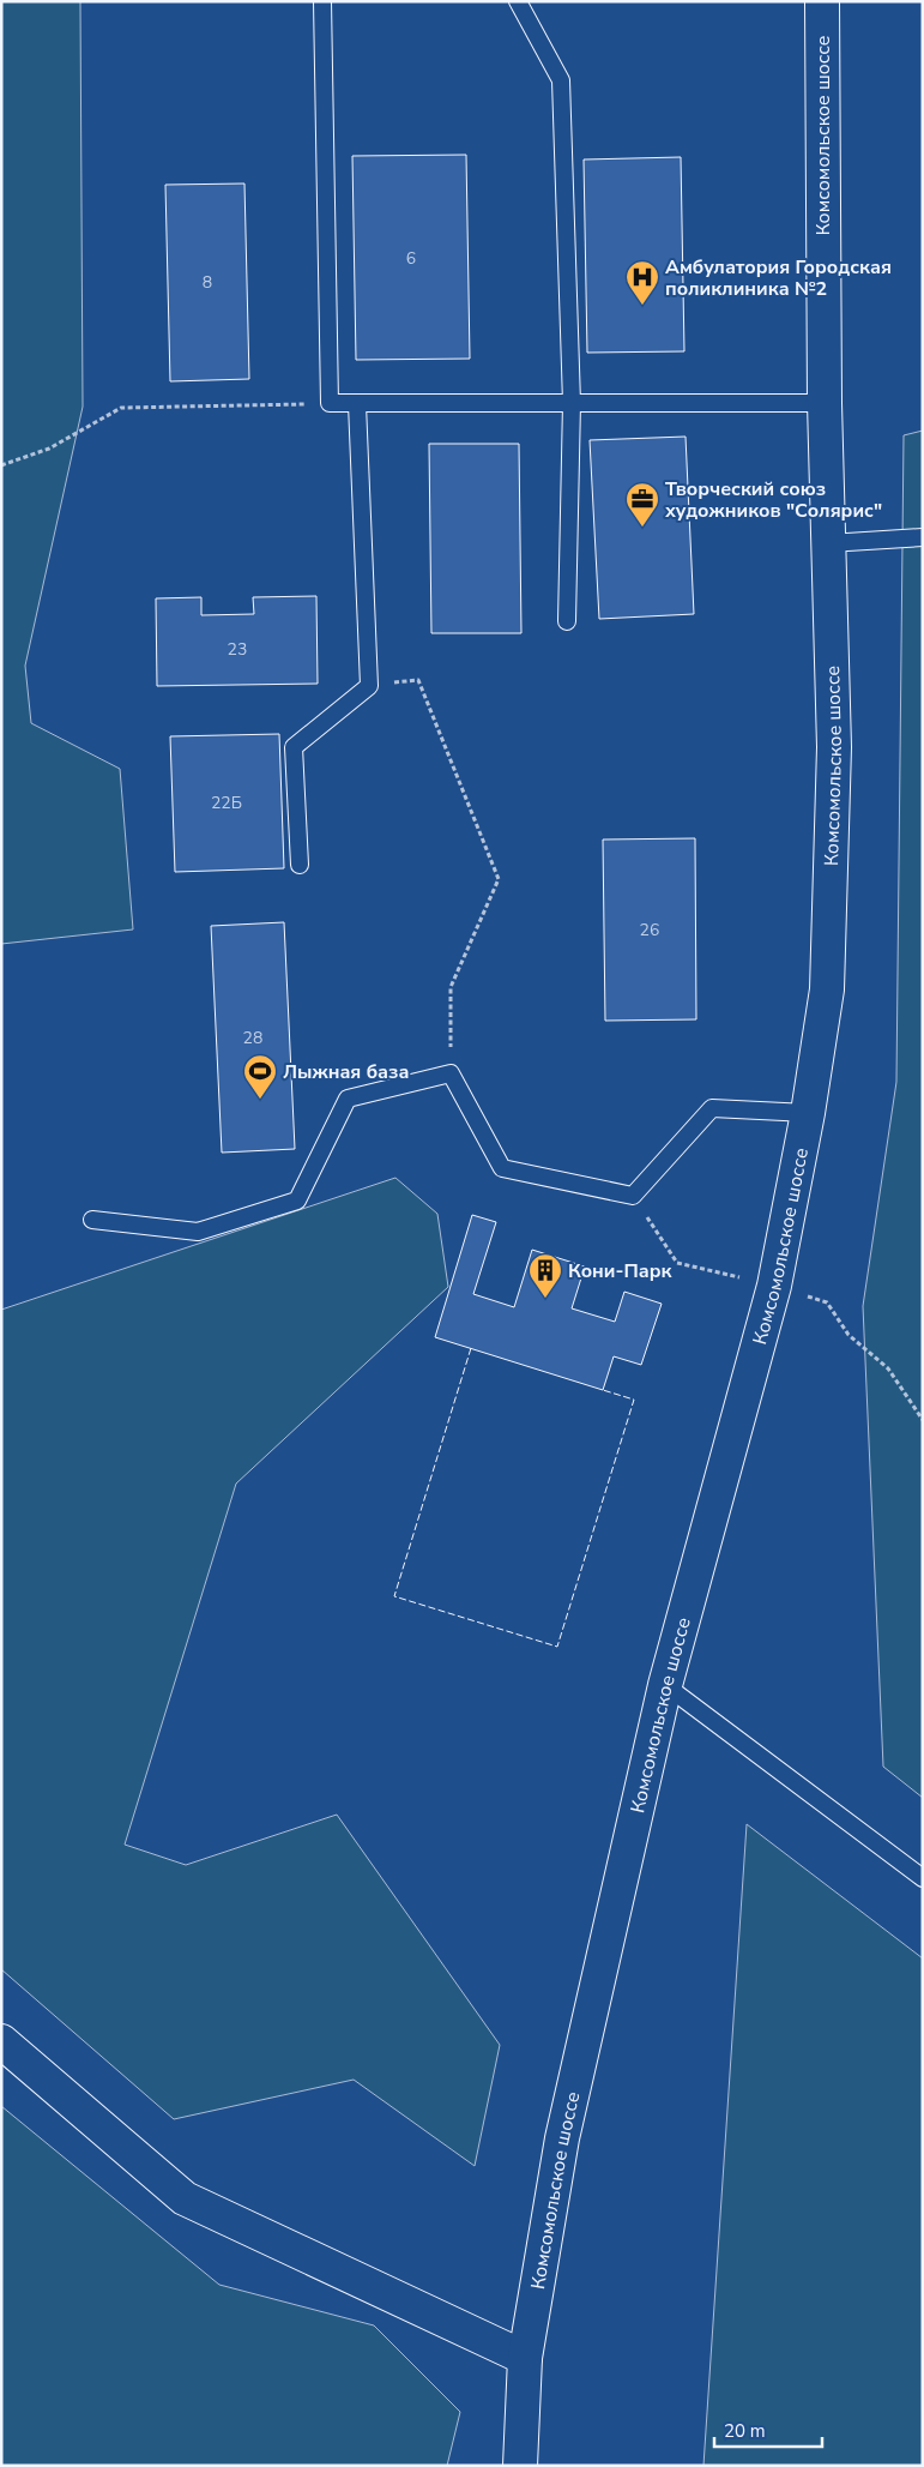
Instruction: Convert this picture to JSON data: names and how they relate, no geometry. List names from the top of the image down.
{
  "streets": {
    "main road": ["Комсомольское шоссе"]
  },
  "places": {
    "hospital": ["Амбулатория Городская поликлиника №2"],
    "office": ["Творческий союз художников \"Солярис\""],
    "sports": ["Лыжная база"],
    "building": ["Кони-Парк"]
  },
  "house_numbers": [
    "6",
    "8",
    "23",
    "22Б",
    "26",
    "28"
  ],
  "scale_bar": "20 m"
}
